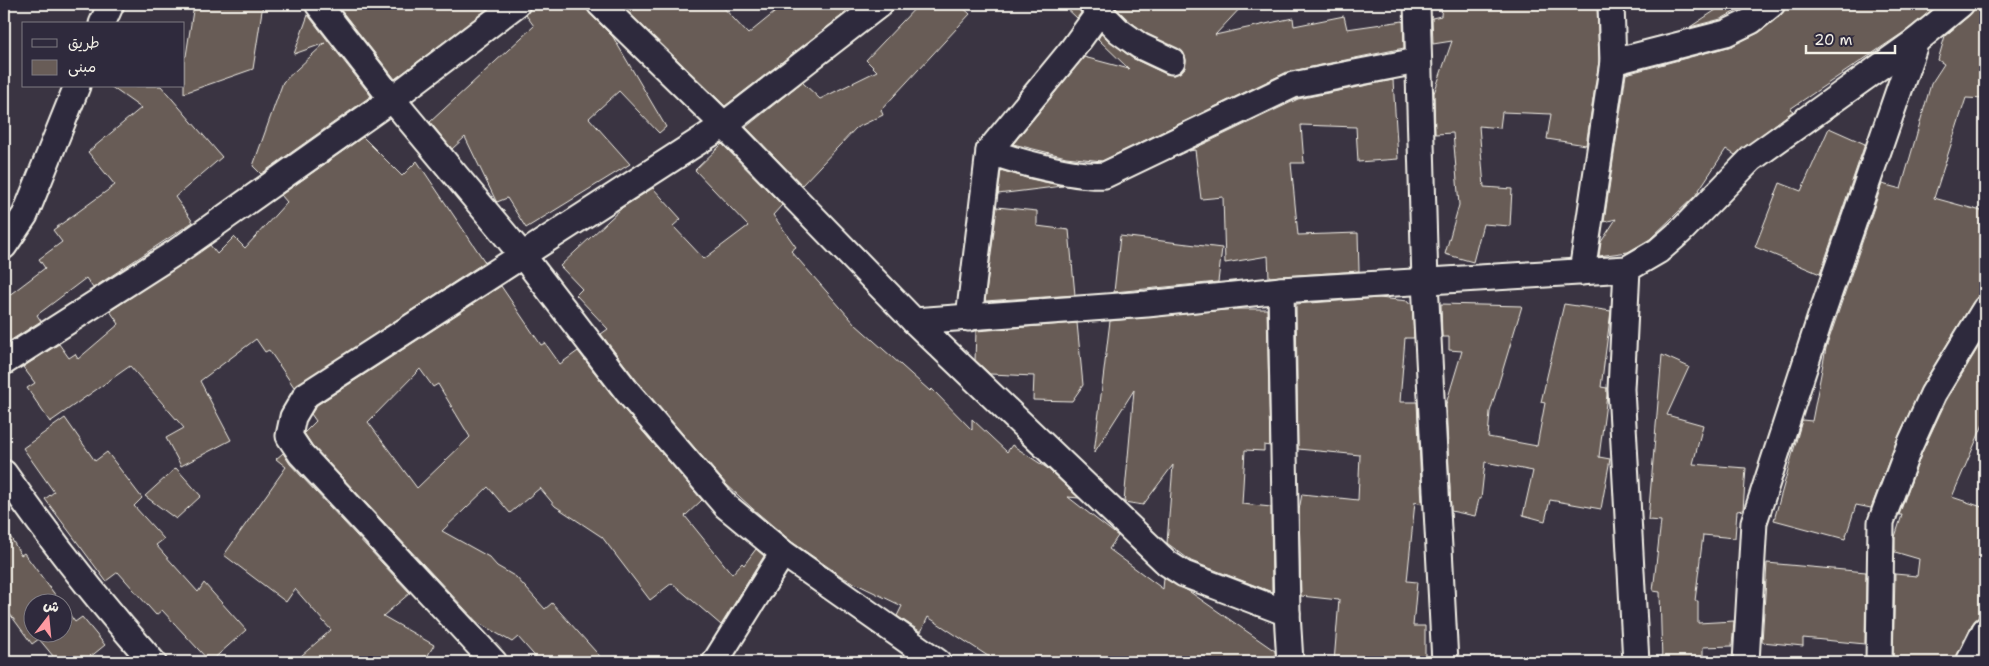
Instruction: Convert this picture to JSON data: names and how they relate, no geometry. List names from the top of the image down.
{
  "legend": ["طريق", "مبنى"],
  "scale_bar": "20 m",
  "north": "top"
}
